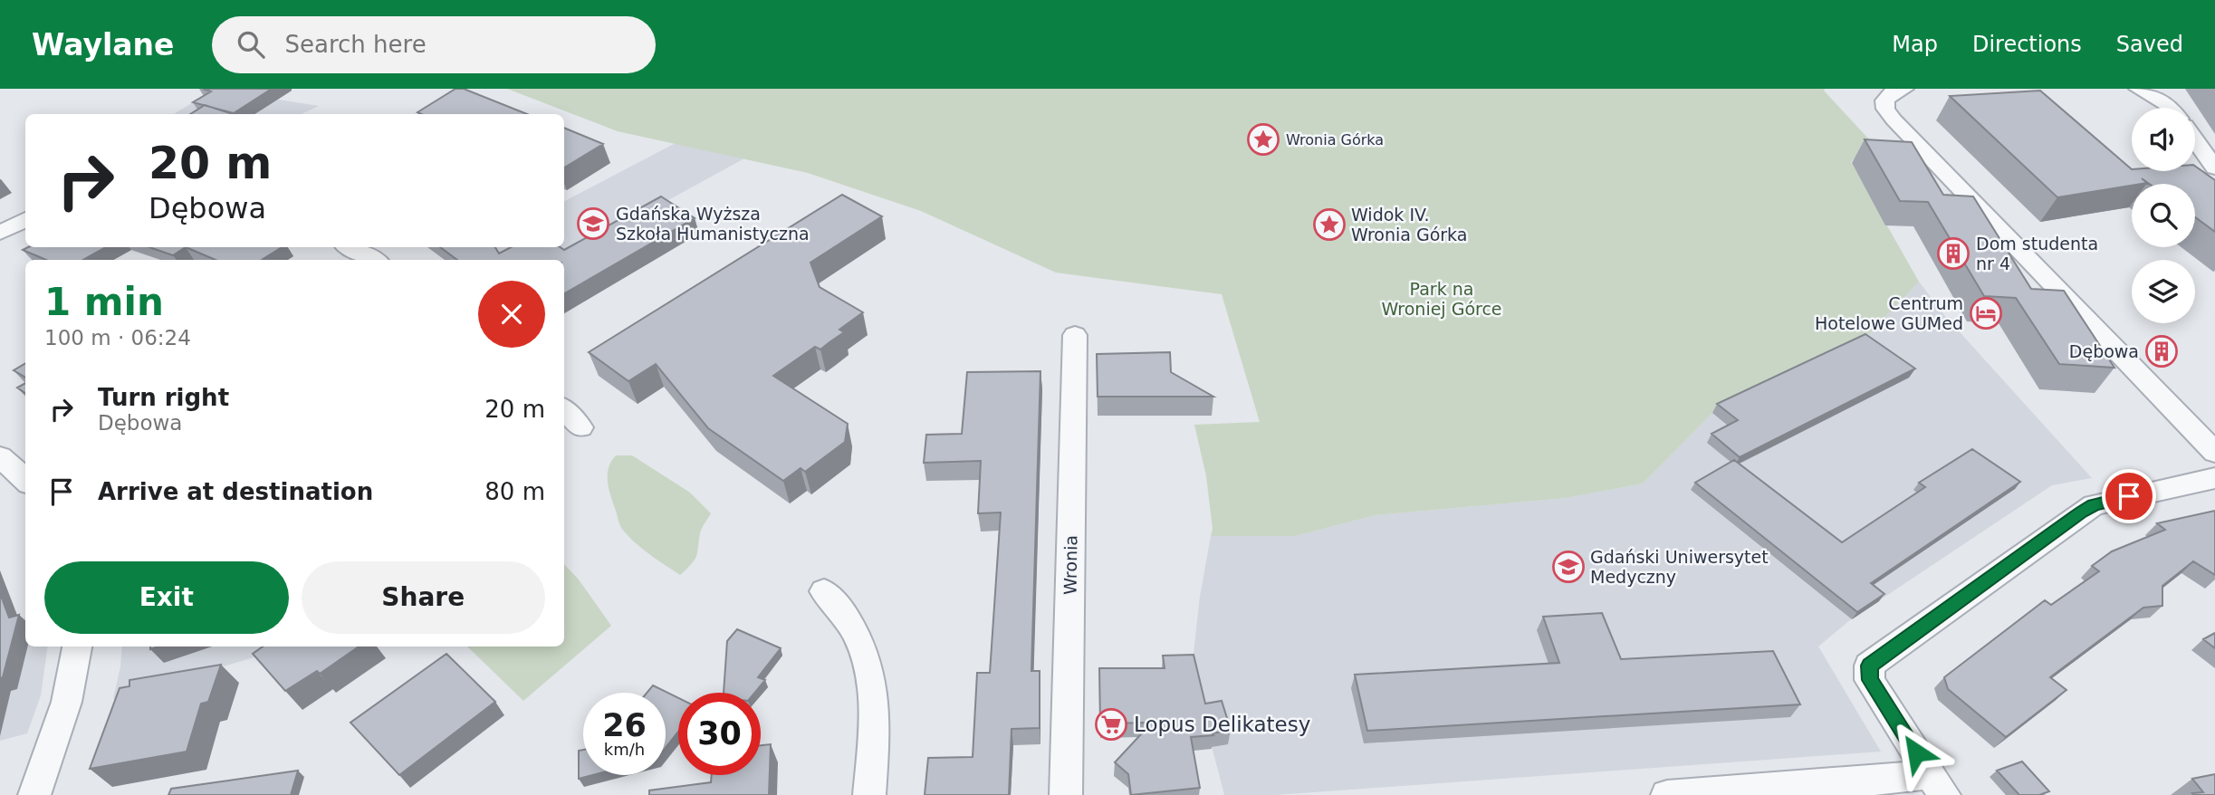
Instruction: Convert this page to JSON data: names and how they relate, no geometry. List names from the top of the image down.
{
  "streets": {
    "street": ["Wronia"]
  },
  "parks": ["Park na Wroniej Górce"],
  "places": {
    "place": ["Wronia Górka", "Widok IV. Wronia Górka"],
    "school or university": ["Gdańska Wyższa Szkoła Humanistyczna", "Gdański Uniwersytet Medyczny"],
    "building": ["Dom studenta nr 4", "Dębowa"],
    "hotel": ["Centrum Hotelowe GUMed"],
    "supermarket": ["Lopus Delikatesy"]
  },
  "page": {
    "header": "Waylane",
    "search": "Search here",
    "nav": ["Map", "Directions", "Saved"],
    "turn": ["20 m", "Dębowa"],
    "heading": ["1 min", "100 m · 06:24"],
    "list": [
      {
        "name": "Turn right",
        "note": "Dębowa",
        "value": "20 m"
      },
      {
        "name": "Arrive at destination",
        "value": "80 m"
      }
    ],
    "buttons": ["Exit", "Share"],
    "speed": "26 km/h",
    "limit": "30"
  }
}
